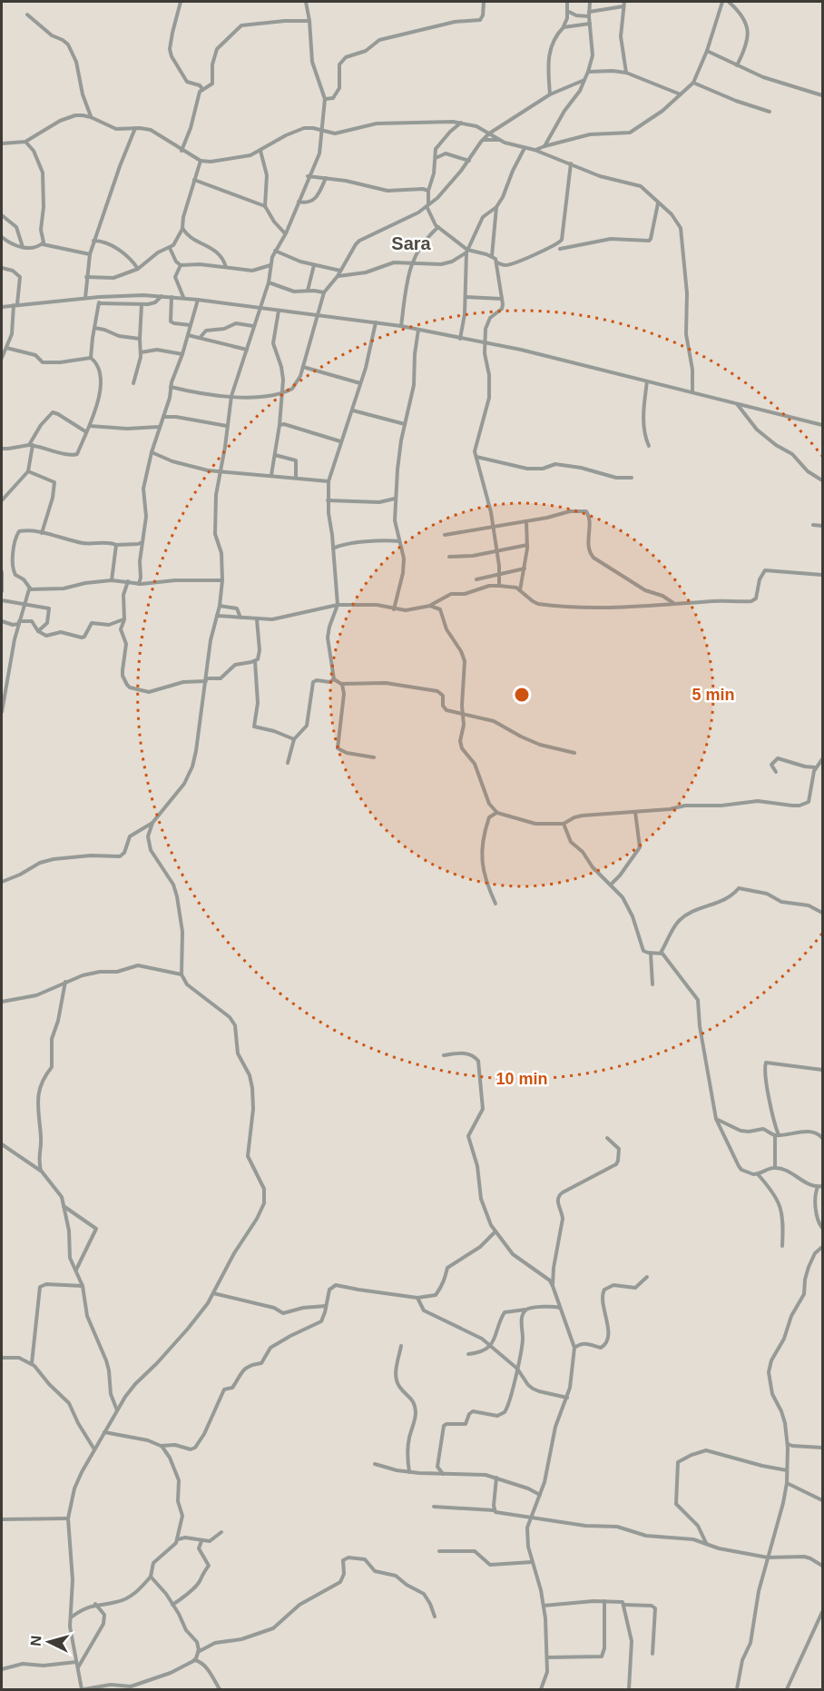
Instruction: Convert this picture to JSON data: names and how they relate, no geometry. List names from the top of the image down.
{
  "districts": ["Sara"],
  "north": "left",
  "rings": ["5 min", "10 min"]
}
